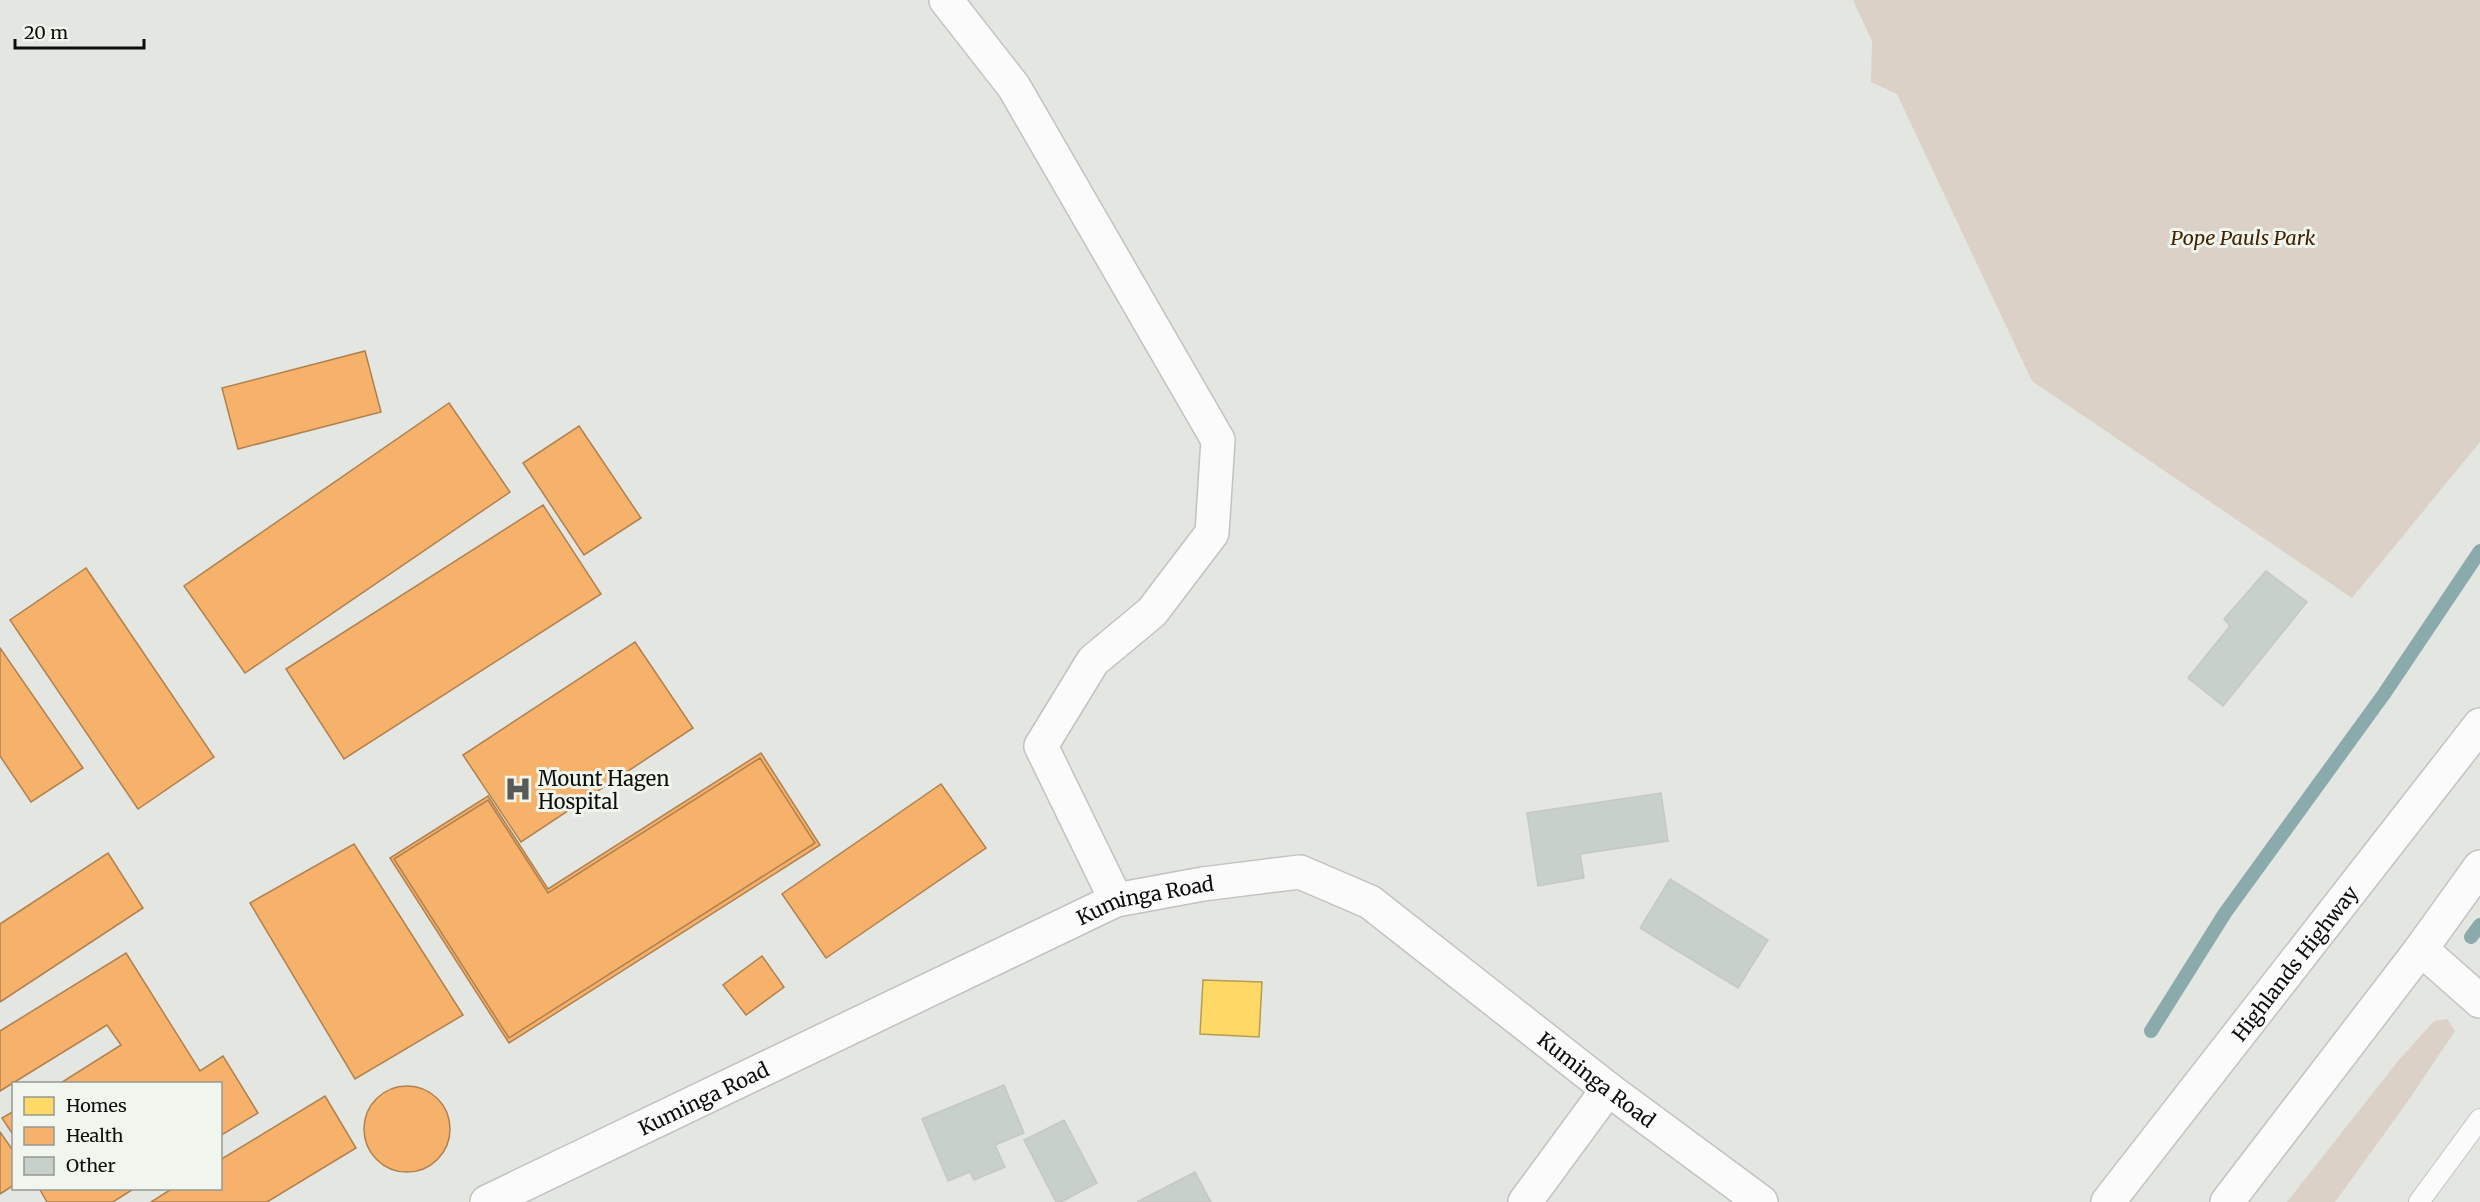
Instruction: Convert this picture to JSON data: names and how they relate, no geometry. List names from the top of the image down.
{
  "streets": {
    "main road": ["Kuminga Road", "Highlands Highway"]
  },
  "parks": ["Pope Pauls Park"],
  "places": {
    "hospital": ["Mount Hagen Hospital"]
  },
  "legend": ["Homes", "Health", "Other"],
  "scale_bar": "20 m"
}
